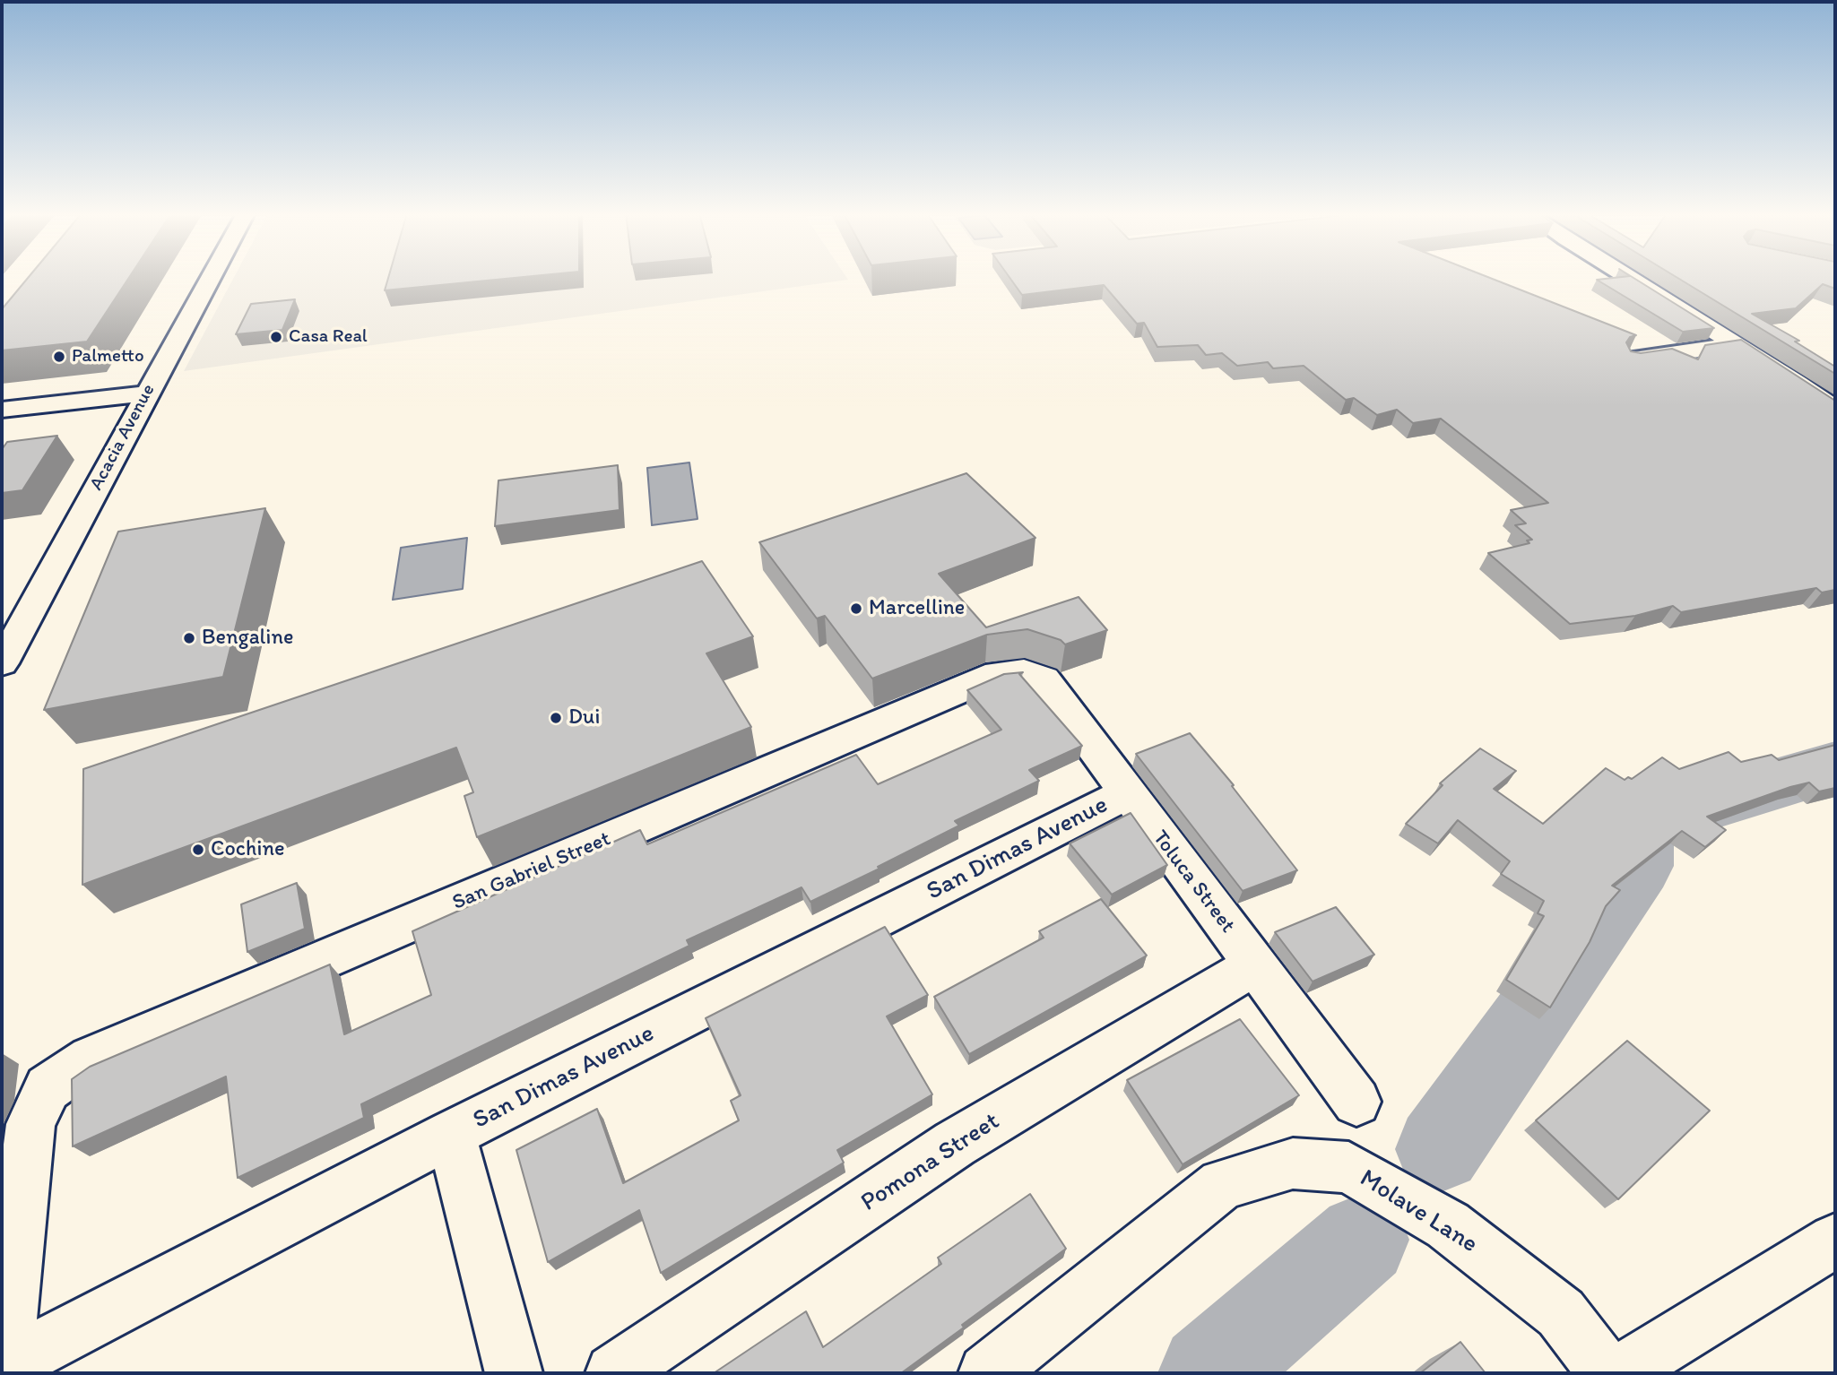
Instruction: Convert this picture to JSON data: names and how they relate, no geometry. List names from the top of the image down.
{
  "streets": {
    "street": [
      "Acacia Avenue",
      "San Dimas Avenue",
      "San Gabriel Street",
      "Toluca Street",
      "Pomona Street",
      "Molave Lane"
    ]
  },
  "crossings": [
    ["San Dimas Avenue", "San Gabriel Street"],
    ["San Dimas Avenue", "Toluca Street"],
    ["San Gabriel Street", "Toluca Street"],
    ["Toluca Street", "Pomona Street"]
  ],
  "places": [
    "Casa Real",
    "Palmetto",
    "Marcelline",
    "Bengaline",
    "Dui",
    "Cochine"
  ]
}
